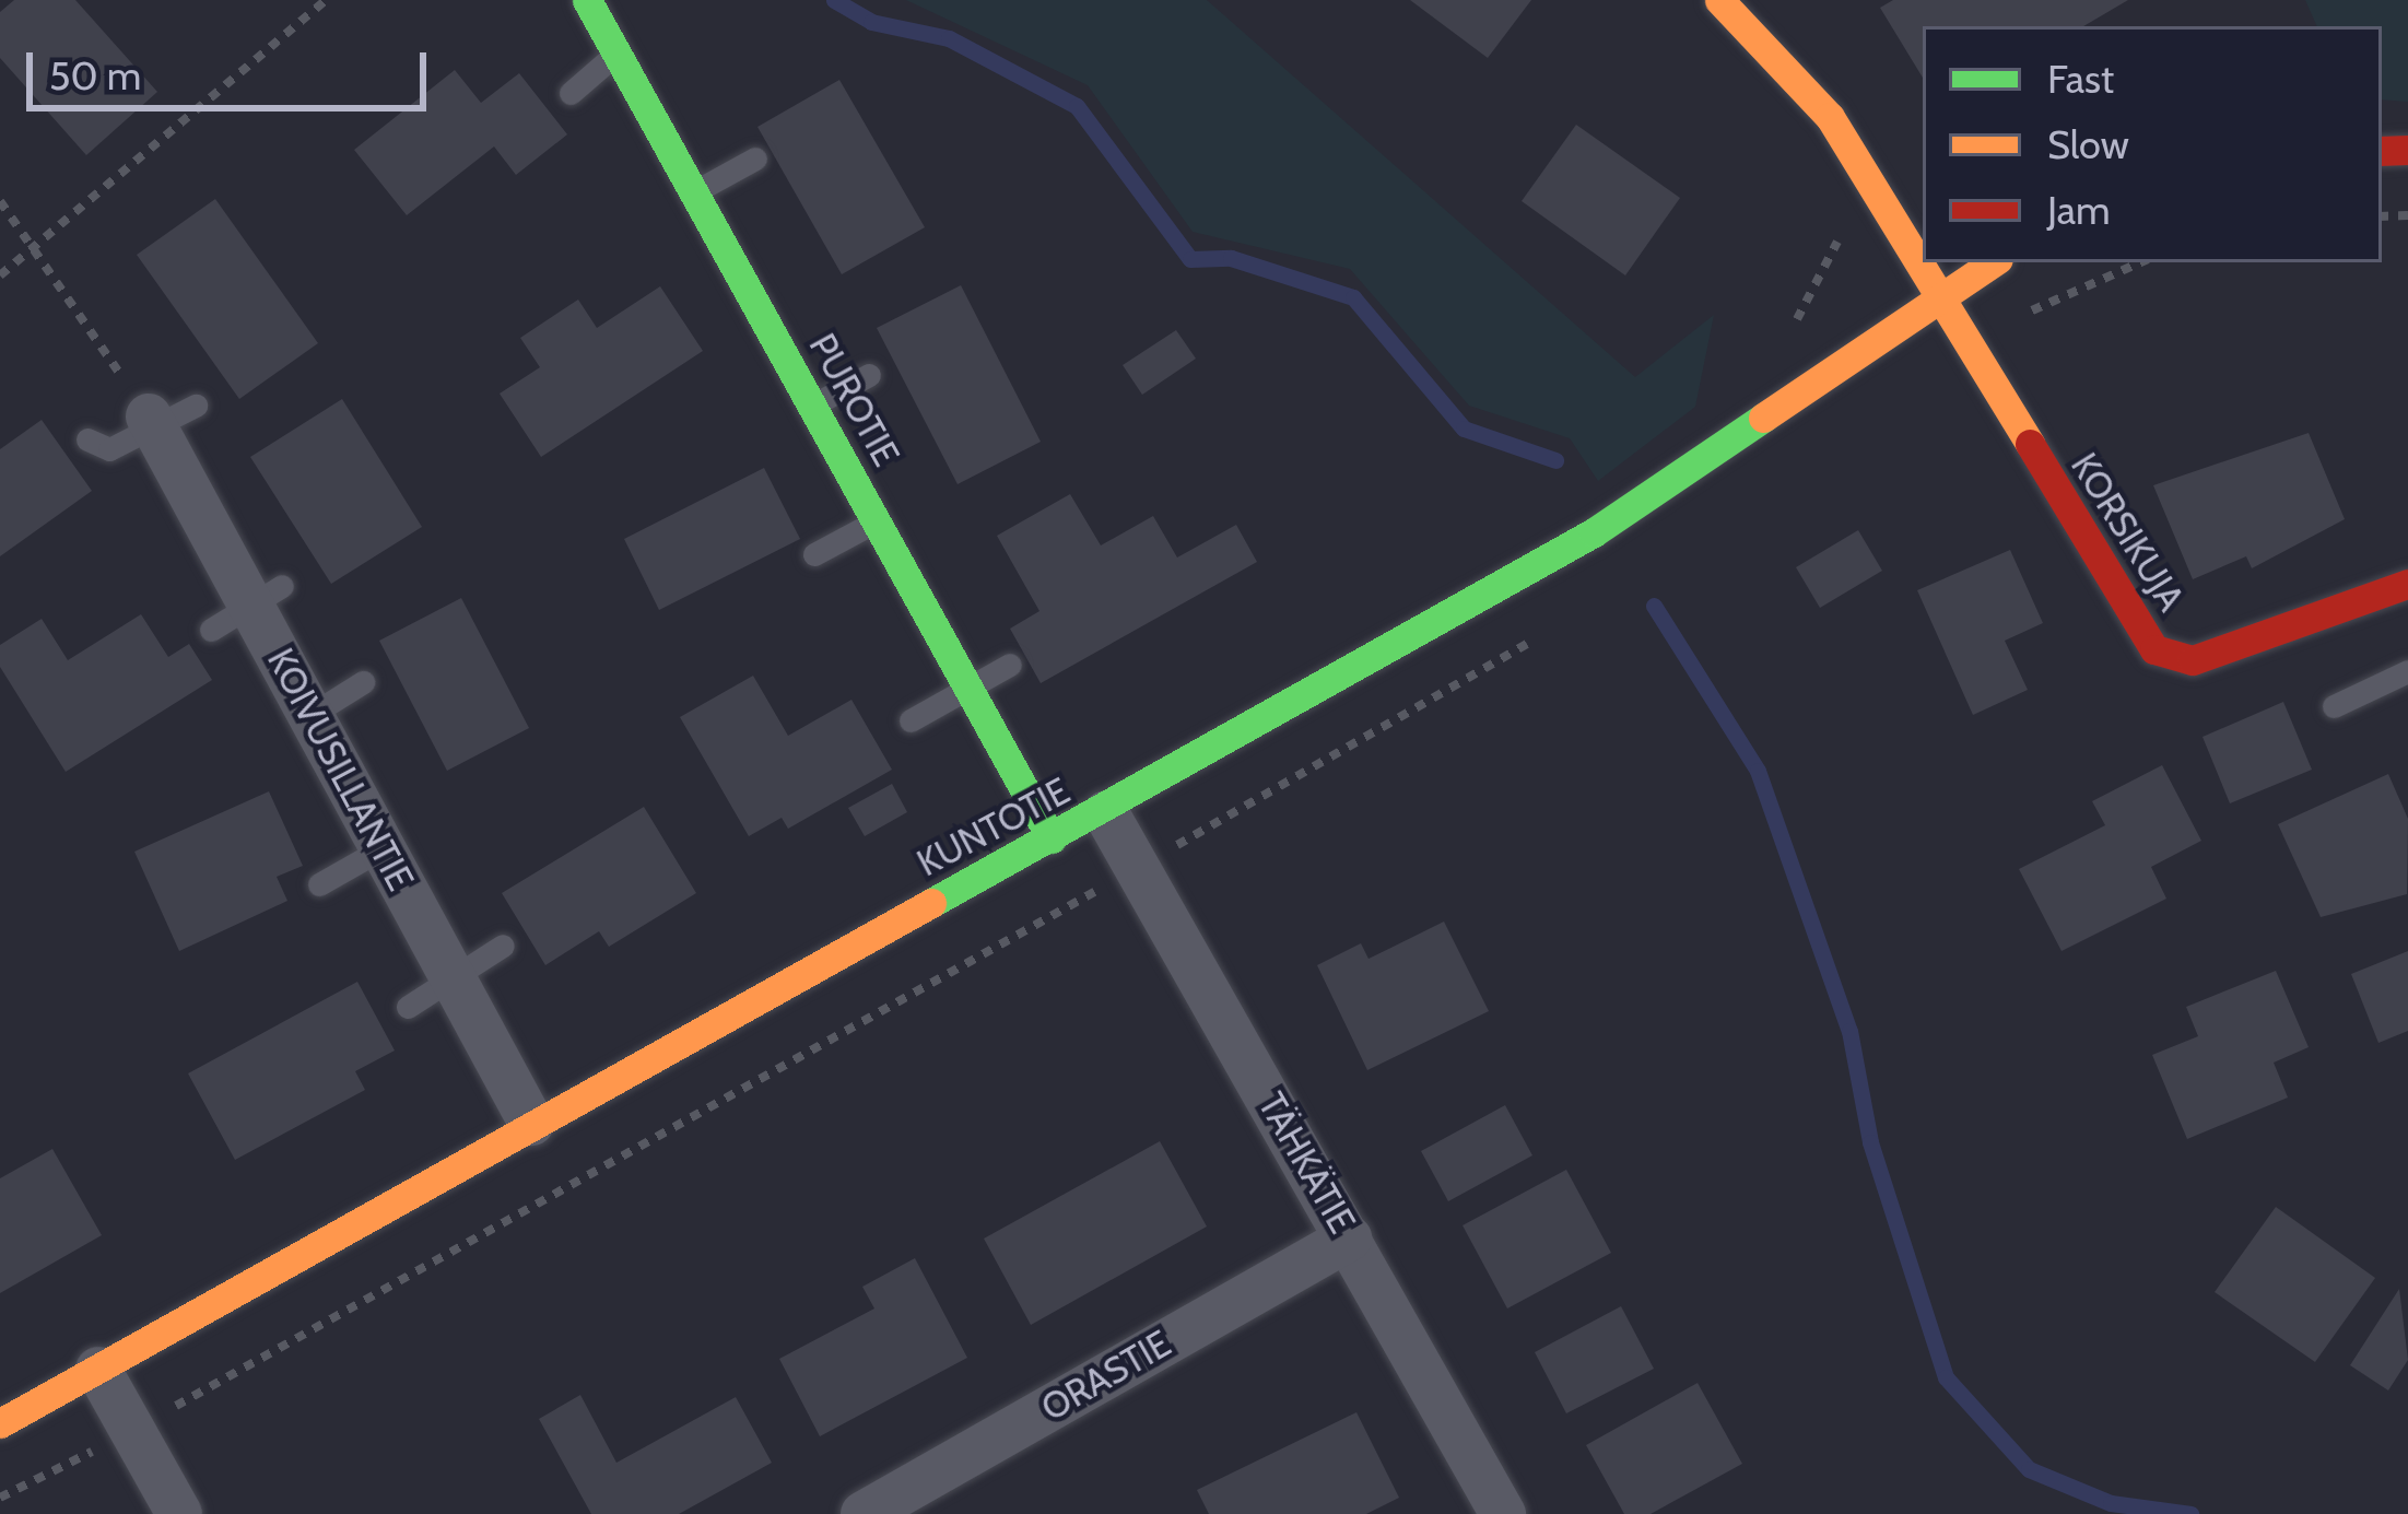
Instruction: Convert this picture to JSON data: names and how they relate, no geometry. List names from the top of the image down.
{
  "streets": {
    "street": [
      "PUROTIE",
      "KORSIKUJA",
      "KOIVUSILLANTIE",
      "KUNTOTIE",
      "TÄHKÄTIE",
      "ORASTIE"
    ]
  },
  "crossings": [
    ["PUROTIE", "KUNTOTIE"],
    ["KORSIKUJA", "KUNTOTIE"],
    ["KOIVUSILLANTIE", "KUNTOTIE"],
    ["KUNTOTIE", "TÄHKÄTIE"],
    ["TÄHKÄTIE", "ORASTIE"]
  ],
  "legend": ["Fast", "Slow", "Jam"],
  "scale_bar": "50 m"
}
